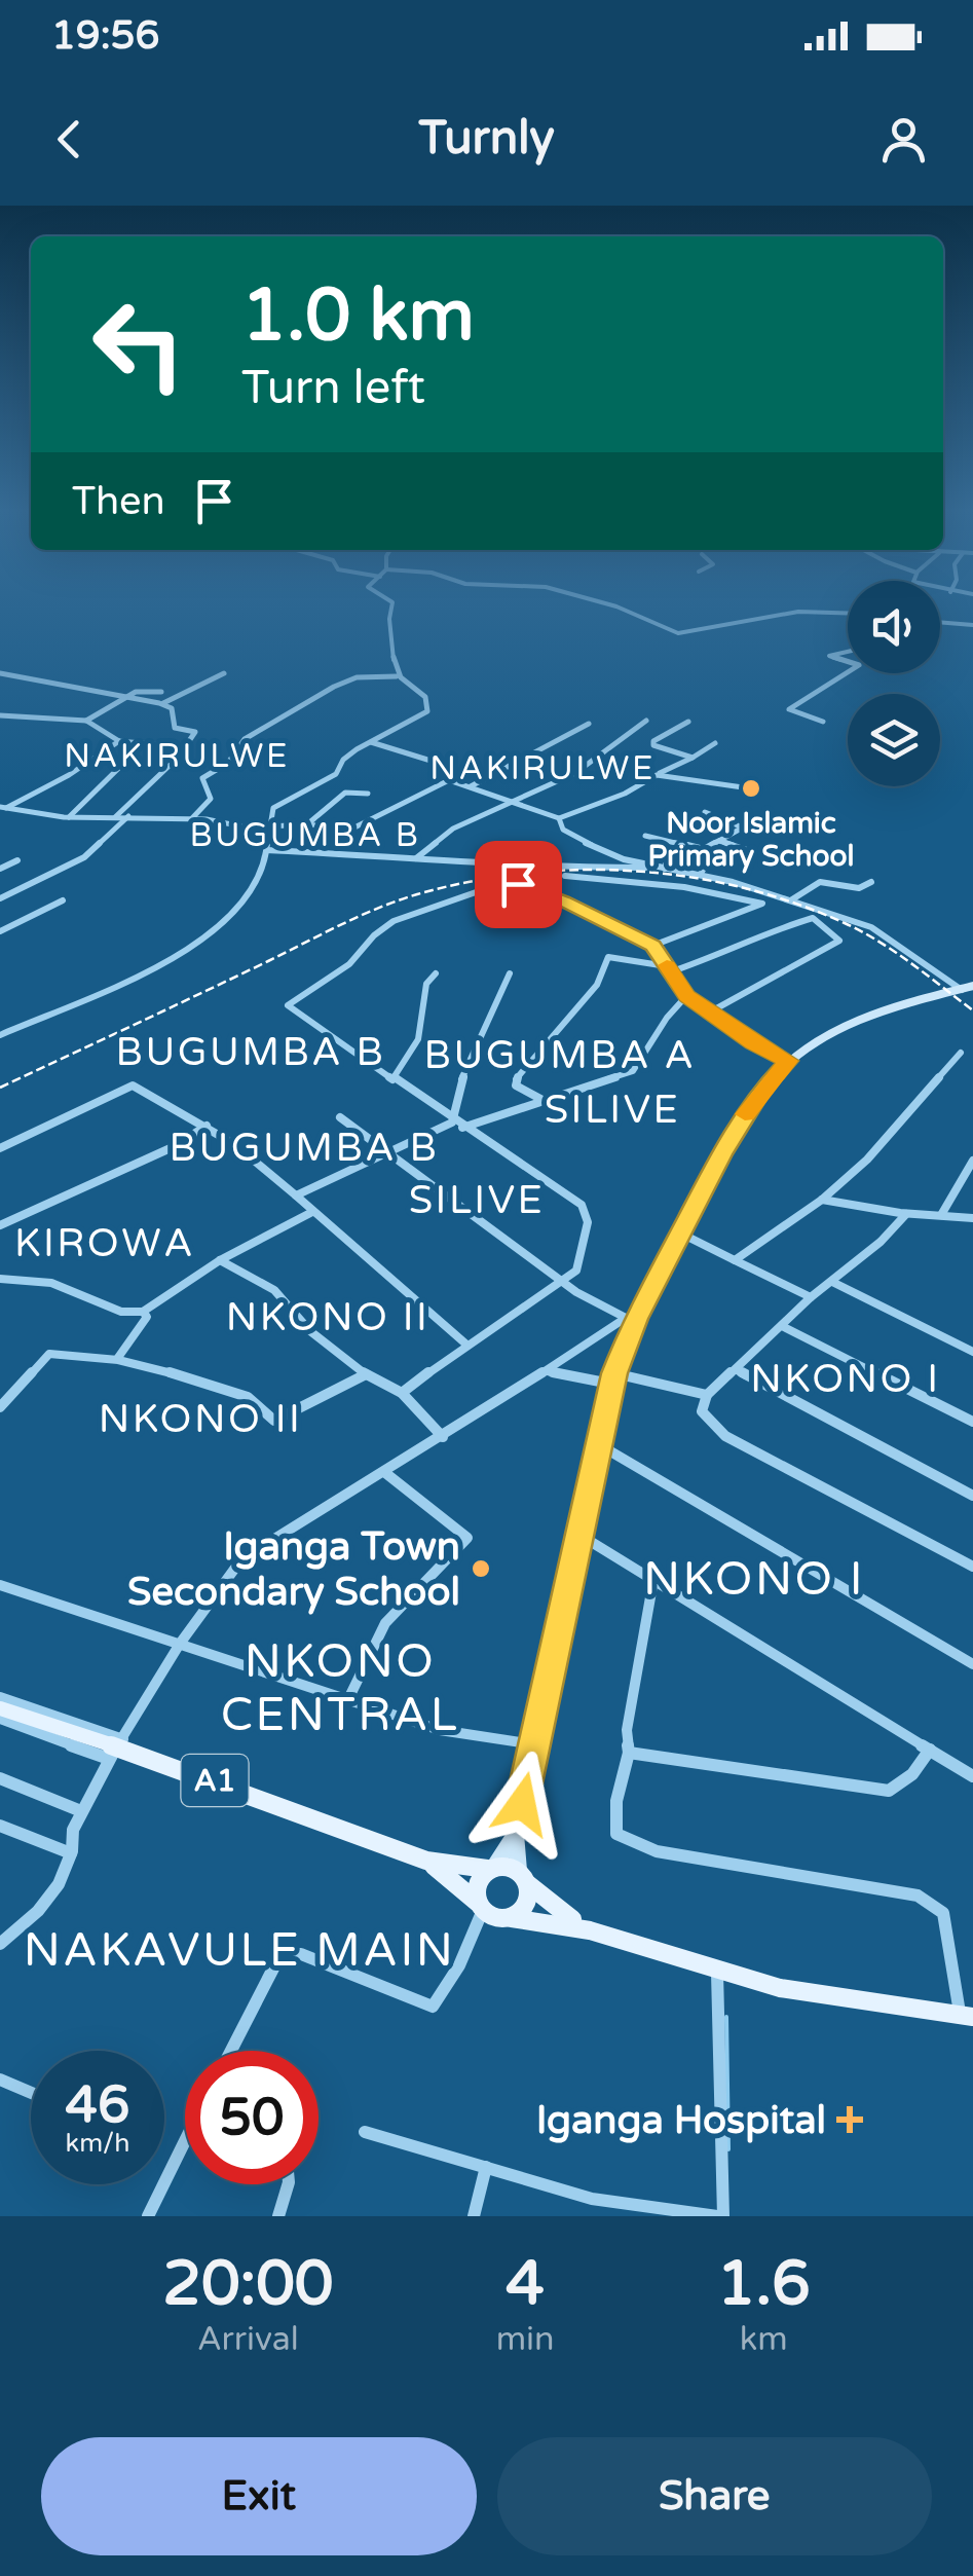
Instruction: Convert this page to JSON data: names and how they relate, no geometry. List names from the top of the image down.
{
  "streets": {
    "main road": ["A1"]
  },
  "districts": [
    "NAKIRULWE",
    "NAKIRULWE",
    "BUGUMBA B",
    "BUGUMBA B",
    "BUGUMBA A",
    "SILIVE",
    "BUGUMBA B",
    "SILIVE",
    "KIROWA",
    "NKONO II",
    "NKONO I",
    "NKONO II",
    "NKONO I",
    "NKONO CENTRAL",
    "NAKAVULE MAIN"
  ],
  "places": {
    "other": ["Noor Islamic Primary School", "Iganga Town Secondary School"],
    "health": ["Iganga Hospital"]
  },
  "page": {
    "status": "19:56",
    "header": "Turnly",
    "turn": ["1.0 km", "Turn left"],
    "then": "Then",
    "speed": "46 km/h",
    "limit": "50",
    "eta": [
      "20:00",
      "Arrival",
      "4",
      "min",
      "1.6",
      "km"
    ],
    "buttons": ["Exit", "Share"]
  }
}
